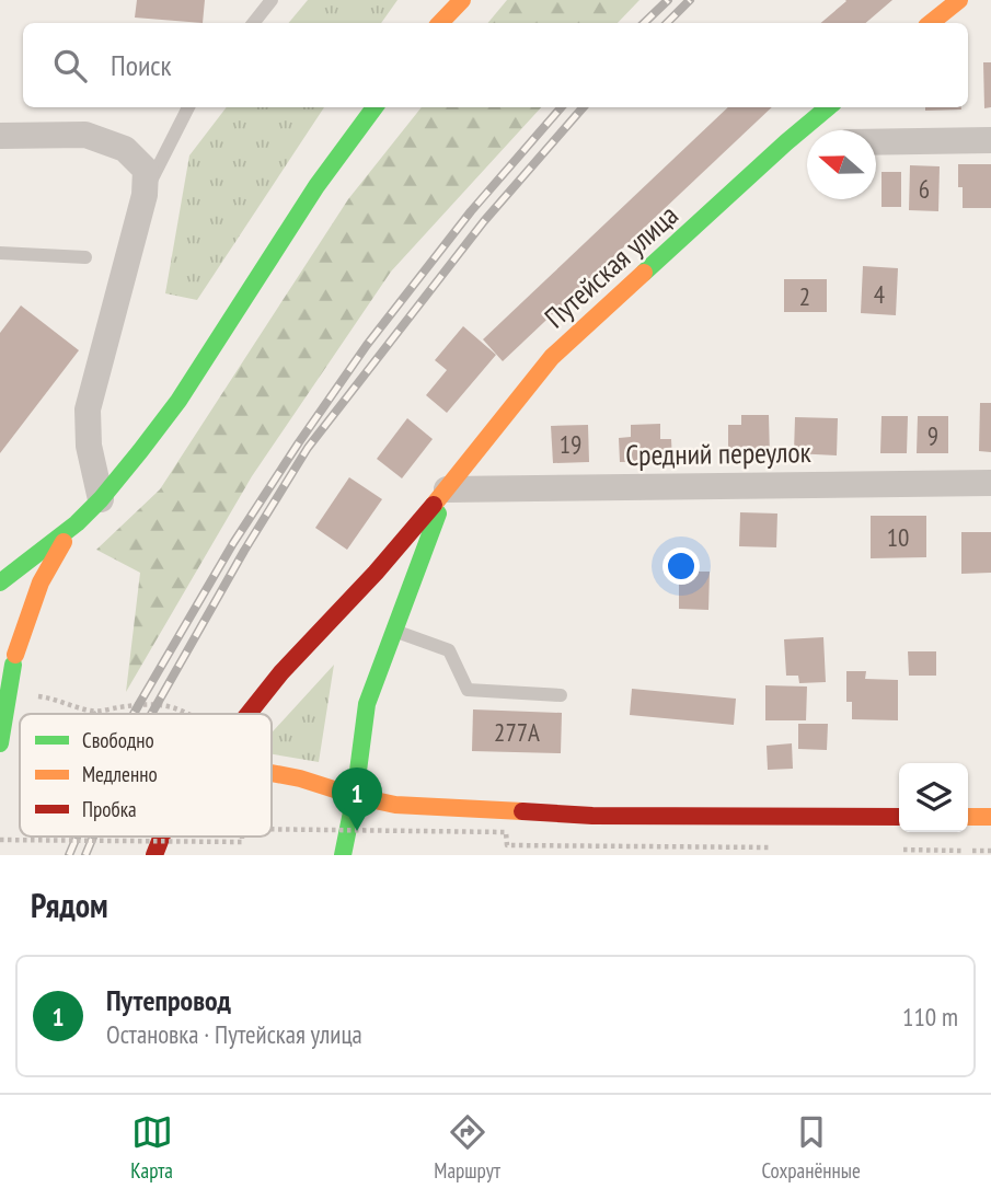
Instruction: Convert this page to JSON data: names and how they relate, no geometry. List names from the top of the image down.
{
  "streets": {
    "main road": ["Путейская улица"],
    "street": ["Средний переулок"]
  },
  "crossings": [
    ["Путейская улица", "Средний переулок"]
  ],
  "house_numbers": [
    "6",
    "4",
    "2",
    "9",
    "19",
    "10",
    "277А"
  ],
  "legend": ["Свободно", "Медленно", "Пробка"],
  "north": "left",
  "page": {
    "search": "Поиск",
    "pins": "1",
    "heading": "Рядом",
    "list": [
      {
        "mark": "1",
        "name": "Путепровод",
        "note": "Остановка · Путейская улица",
        "value": "110 m"
      }
    ],
    "nav": ["Карта", "Маршрут", "Сохранённые"]
  }
}
